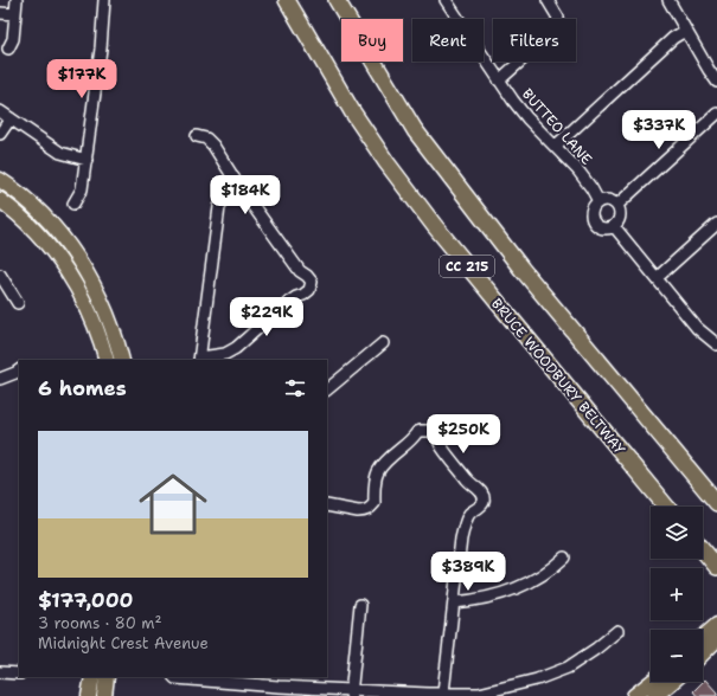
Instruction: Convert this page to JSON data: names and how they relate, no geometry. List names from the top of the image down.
{
  "streets": {
    "highway": ["CC 215", "BRUCE WOODBURY BELTWAY"],
    "street": ["BUTTEO LANE"]
  },
  "page": {
    "chip": ["Buy", "Rent", "Filters"],
    "price": [
      "$177K",
      "$337K",
      "$184K",
      "$229K",
      "$250K",
      "$389K"
    ],
    "heading": "6 homes",
    "list": [
      {
        "name": "$177,000",
        "note": "3 rooms · 80 m² · Midnight Crest Avenue"
      }
    ],
    "map_buttons": ["+", "−"]
  }
}
